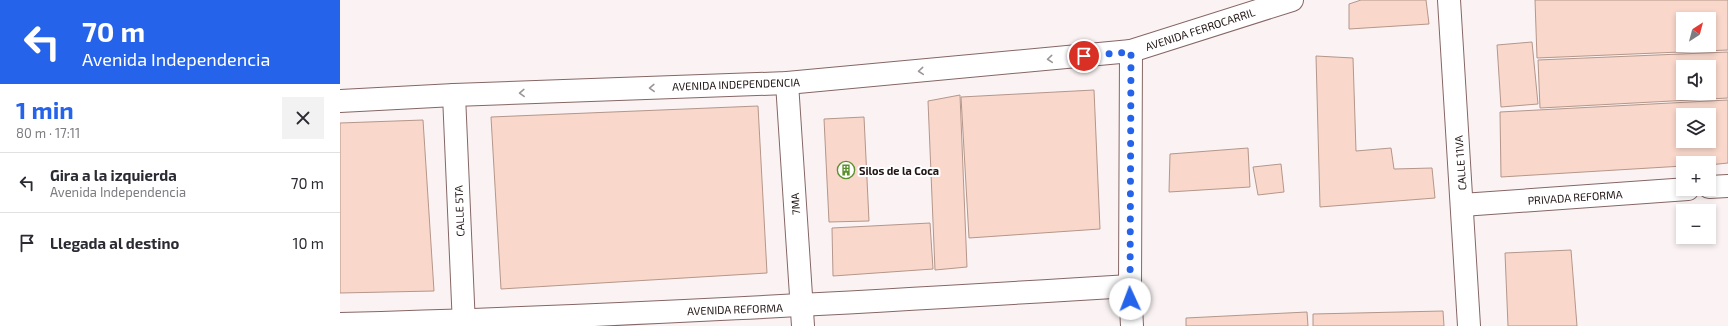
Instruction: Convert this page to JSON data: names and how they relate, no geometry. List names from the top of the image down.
{
  "streets": {
    "street": [
      "AVENIDA FERROCARRIL",
      "AVENIDA INDEPENDENCIA",
      "CALLE 11VA",
      "PRIVADA REFORMA",
      "7MA",
      "CALLE 5TA",
      "AVENIDA REFORMA"
    ]
  },
  "crossings": [
    ["AVENIDA FERROCARRIL", "AVENIDA INDEPENDENCIA"],
    ["AVENIDA INDEPENDENCIA", "7MA"],
    ["AVENIDA INDEPENDENCIA", "CALLE 5TA"],
    ["CALLE 11VA", "PRIVADA REFORMA"],
    ["7MA", "AVENIDA REFORMA"],
    ["CALLE 5TA", "AVENIDA REFORMA"]
  ],
  "one_way": ["AVENIDA INDEPENDENCIA"],
  "places": {
    "building": ["Silos de la Coca"]
  },
  "north": "top right",
  "page": {
    "turn": ["70 m", "Avenida Independencia"],
    "map_buttons": ["+", "−"],
    "heading": ["1 min", "80 m · 17:11"],
    "list": [
      {
        "name": "Gira a la izquierda",
        "note": "Avenida Independencia",
        "value": "70 m"
      },
      {
        "name": "Llegada al destino",
        "value": "10 m"
      }
    ]
  }
}
